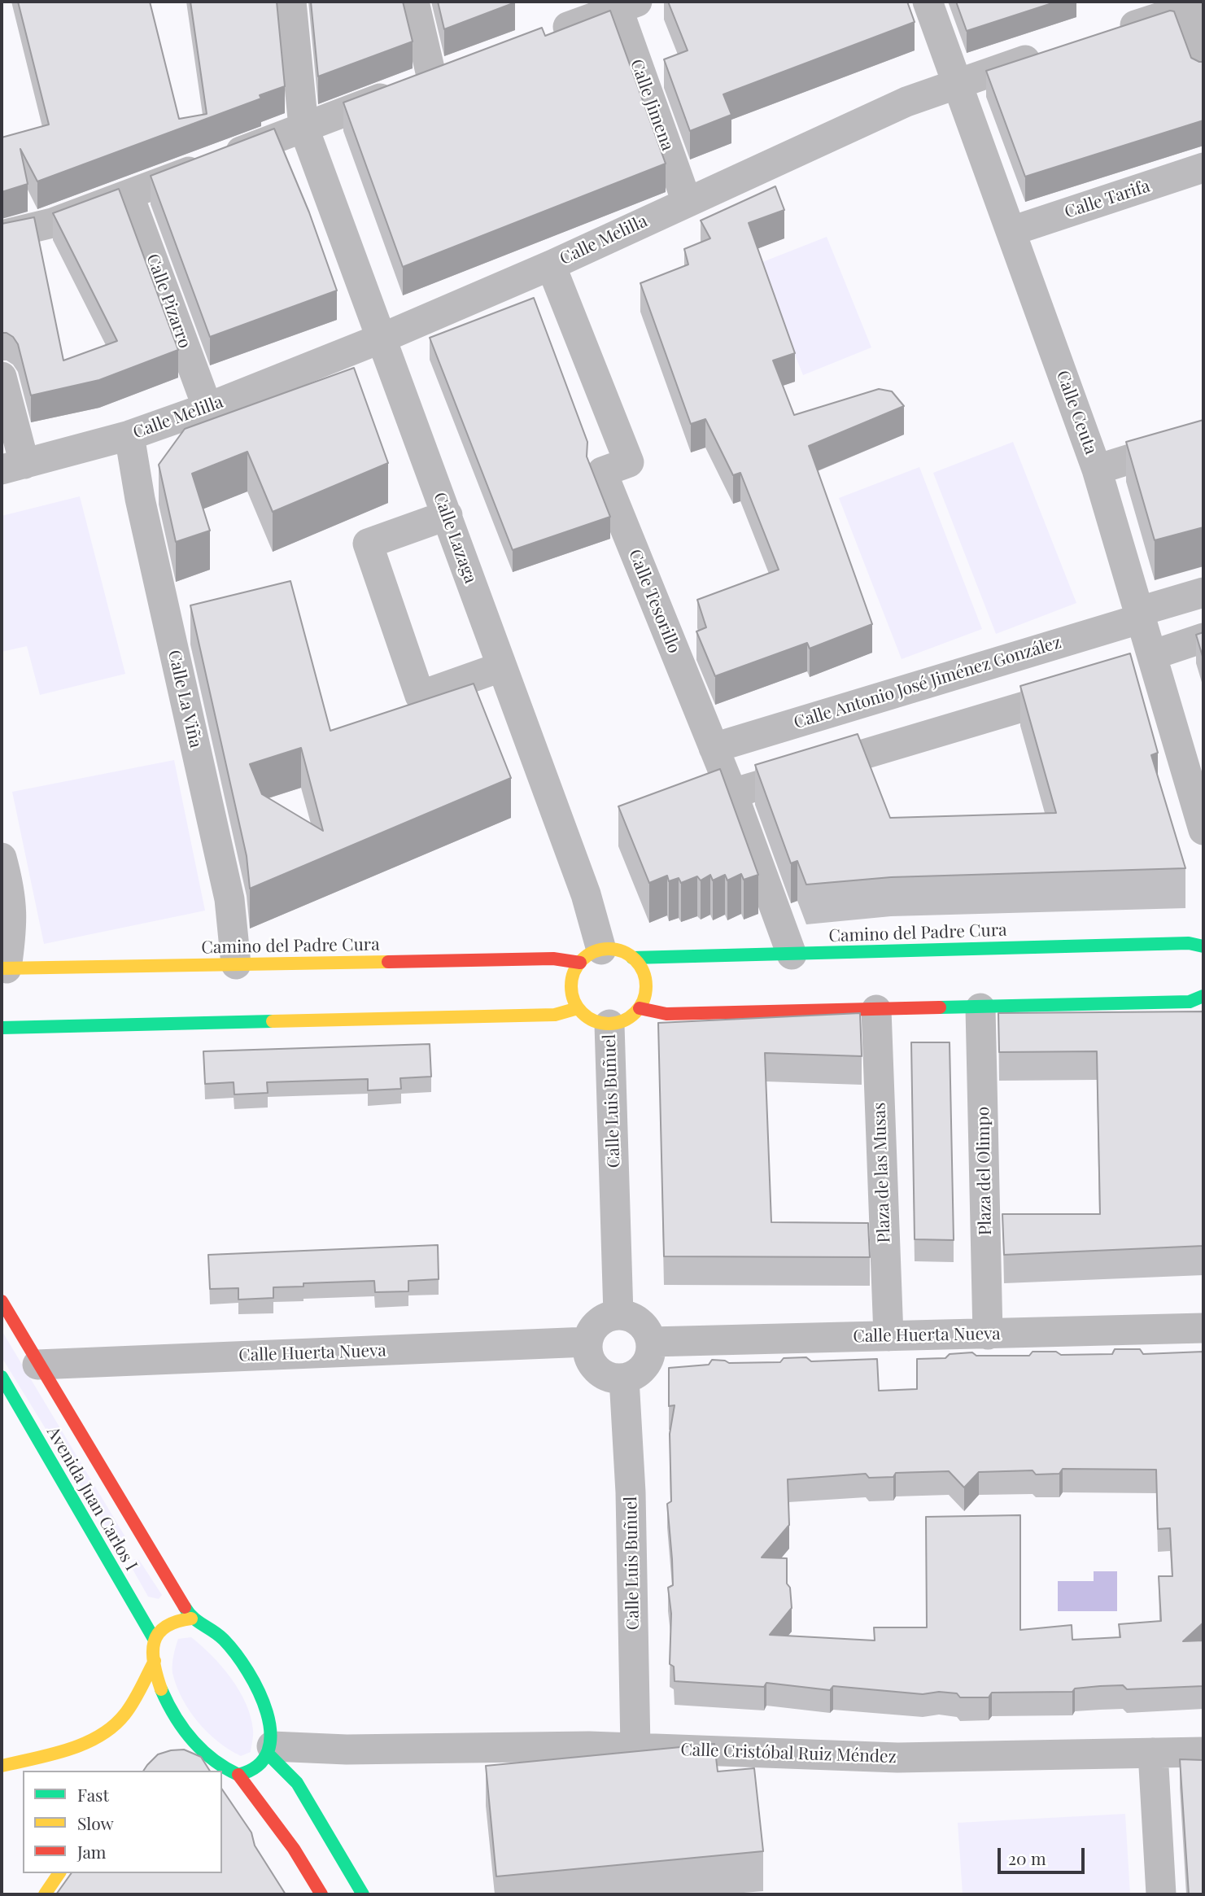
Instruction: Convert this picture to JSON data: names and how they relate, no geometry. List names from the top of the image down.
{
  "streets": {
    "street": [
      "Calle Jimena",
      "Calle Tarifa",
      "Calle Melilla",
      "Calle Pizarro",
      "Calle Ceuta",
      "Calle Lazaga",
      "Calle Tesorillo",
      "Calle Antonio José Jiménez González",
      "Calle La Viña",
      "Camino del Padre Cura",
      "Calle Luis Buñuel",
      "Plaza del Olimpo",
      "Plaza de las Musas",
      "Calle Huerta Nueva",
      "Avenida Juan Carlos I",
      "Calle Cristóbal Ruiz Méndez"
    ]
  },
  "crossings": [
    ["Calle Jimena", "Calle Melilla"],
    ["Calle Tarifa", "Calle Ceuta"],
    ["Calle Melilla", "Calle Pizarro"],
    ["Calle Melilla", "Calle Ceuta"],
    ["Calle Melilla", "Calle Lazaga"],
    ["Calle Melilla", "Calle Tesorillo"],
    ["Calle Melilla", "Calle La Viña"],
    ["Calle Ceuta", "Calle Antonio José Jiménez González"],
    ["Calle Lazaga", "Camino del Padre Cura"],
    ["Calle Lazaga", "Calle Luis Buñuel"],
    ["Calle Tesorillo", "Calle Antonio José Jiménez González"],
    ["Calle Tesorillo", "Camino del Padre Cura"],
    ["Calle La Viña", "Camino del Padre Cura"],
    ["Camino del Padre Cura", "Calle Luis Buñuel"],
    ["Calle Luis Buñuel", "Calle Huerta Nueva"],
    ["Calle Luis Buñuel", "Calle Cristóbal Ruiz Méndez"],
    ["Plaza del Olimpo", "Calle Huerta Nueva"],
    ["Plaza de las Musas", "Calle Huerta Nueva"]
  ],
  "legend": ["Fast", "Slow", "Jam"],
  "scale_bar": "20 m"
}
